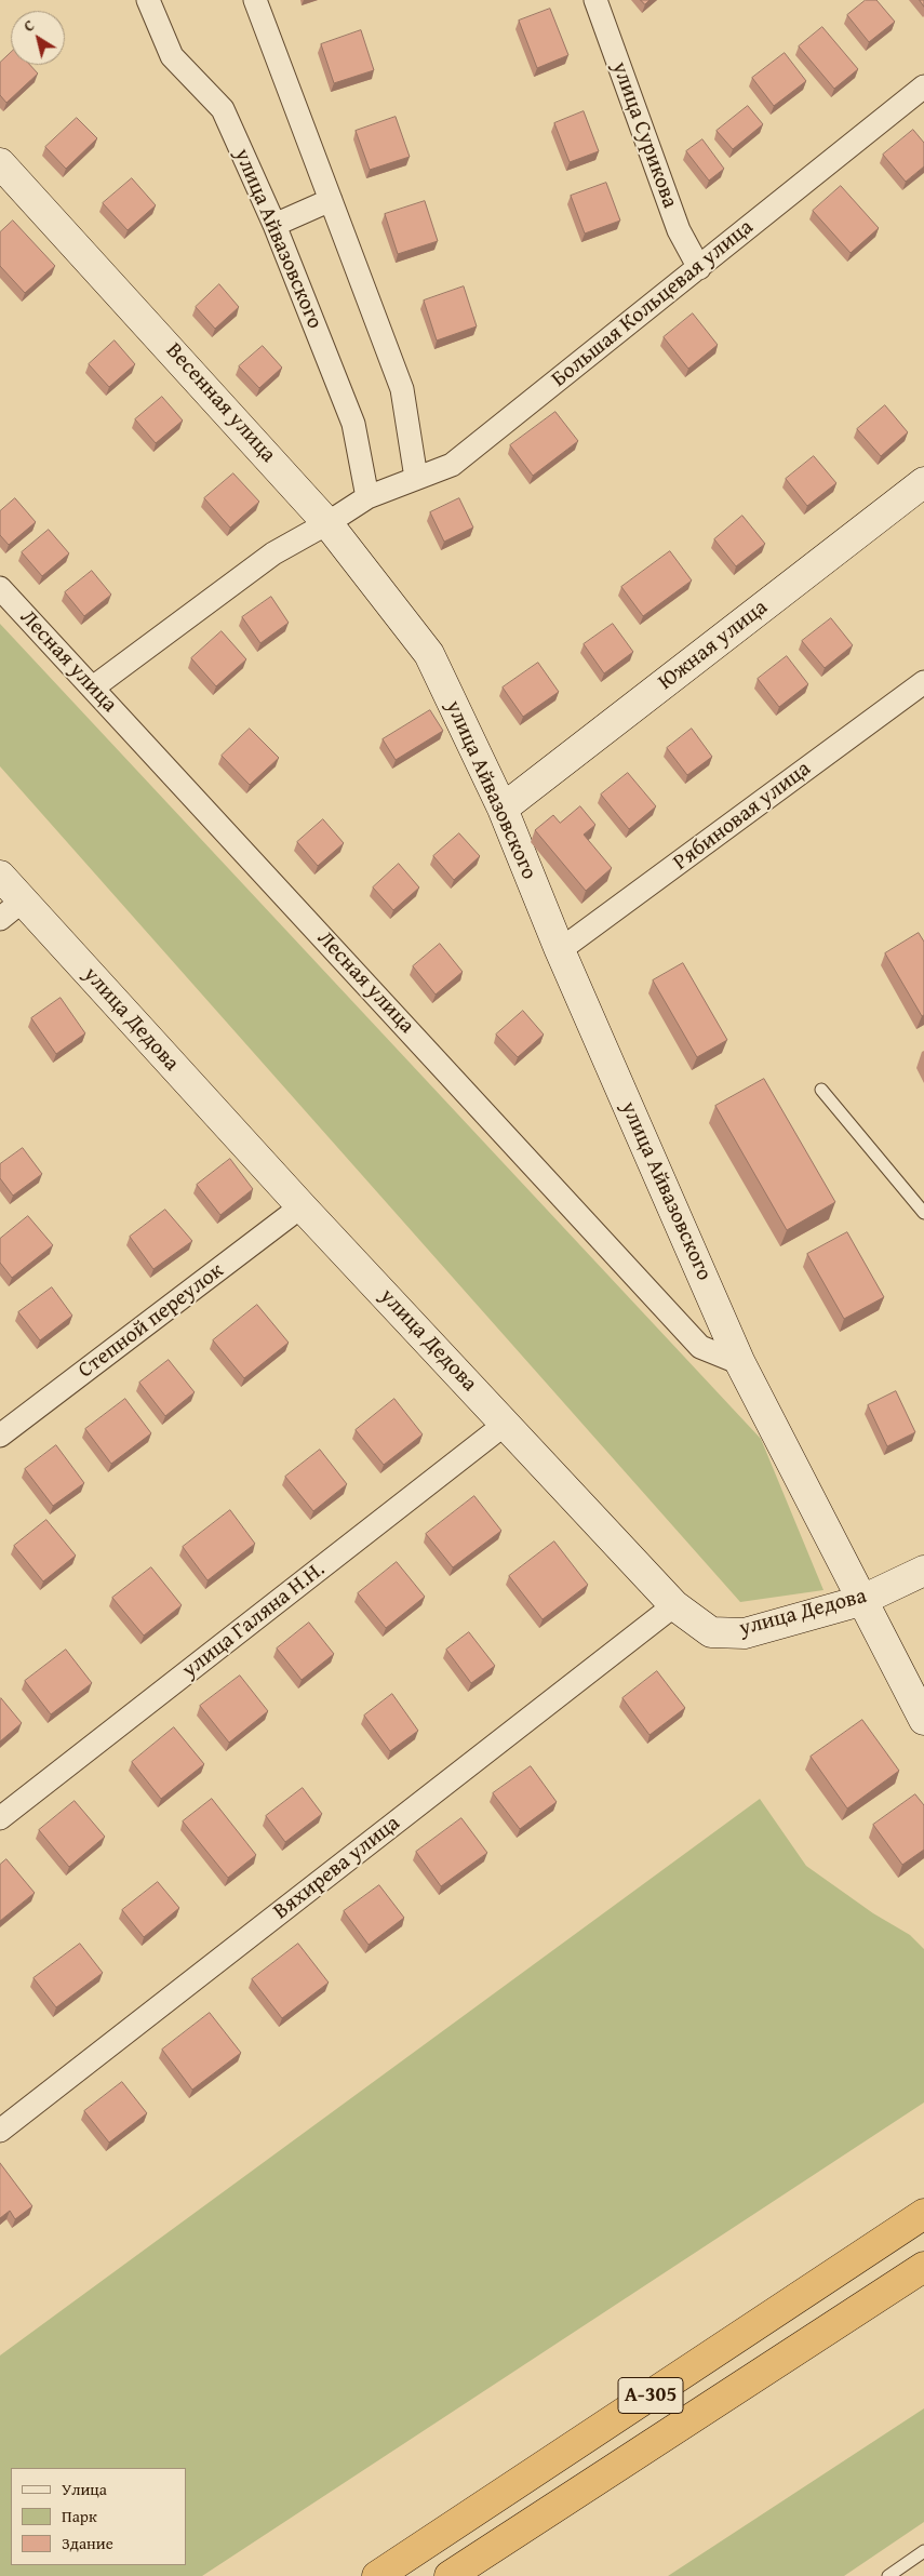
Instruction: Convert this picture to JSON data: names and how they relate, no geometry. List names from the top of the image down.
{
  "streets": {
    "highway": ["А-305"],
    "street": [
      "улица Сурикова",
      "улица Айвазовского",
      "Большая Кольцевая улица",
      "Весенная улица",
      "Южная улица",
      "Лесная улица",
      "Рябиновая улица",
      "улица Дедова",
      "Степной переулок",
      "улица Галяна Н.Н.",
      "Вяхирева улица"
    ]
  },
  "crossings": [
    ["улица Сурикова", "Большая Кольцевая улица"],
    ["улица Айвазовского", "Большая Кольцевая улица"],
    ["улица Айвазовского", "Весенная улица"],
    ["улица Айвазовского", "Южная улица"],
    ["улица Айвазовского", "Лесная улица"],
    ["улица Айвазовского", "Рябиновая улица"],
    ["улица Айвазовского", "улица Дедова"],
    ["Большая Кольцевая улица", "Весенная улица"],
    ["Большая Кольцевая улица", "Лесная улица"],
    ["улица Дедова", "Степной переулок"],
    ["улица Дедова", "улица Галяна Н.Н."],
    ["улица Дедова", "Вяхирева улица"]
  ],
  "legend": ["Улица", "Парк", "Здание"],
  "north": "top left"
}
